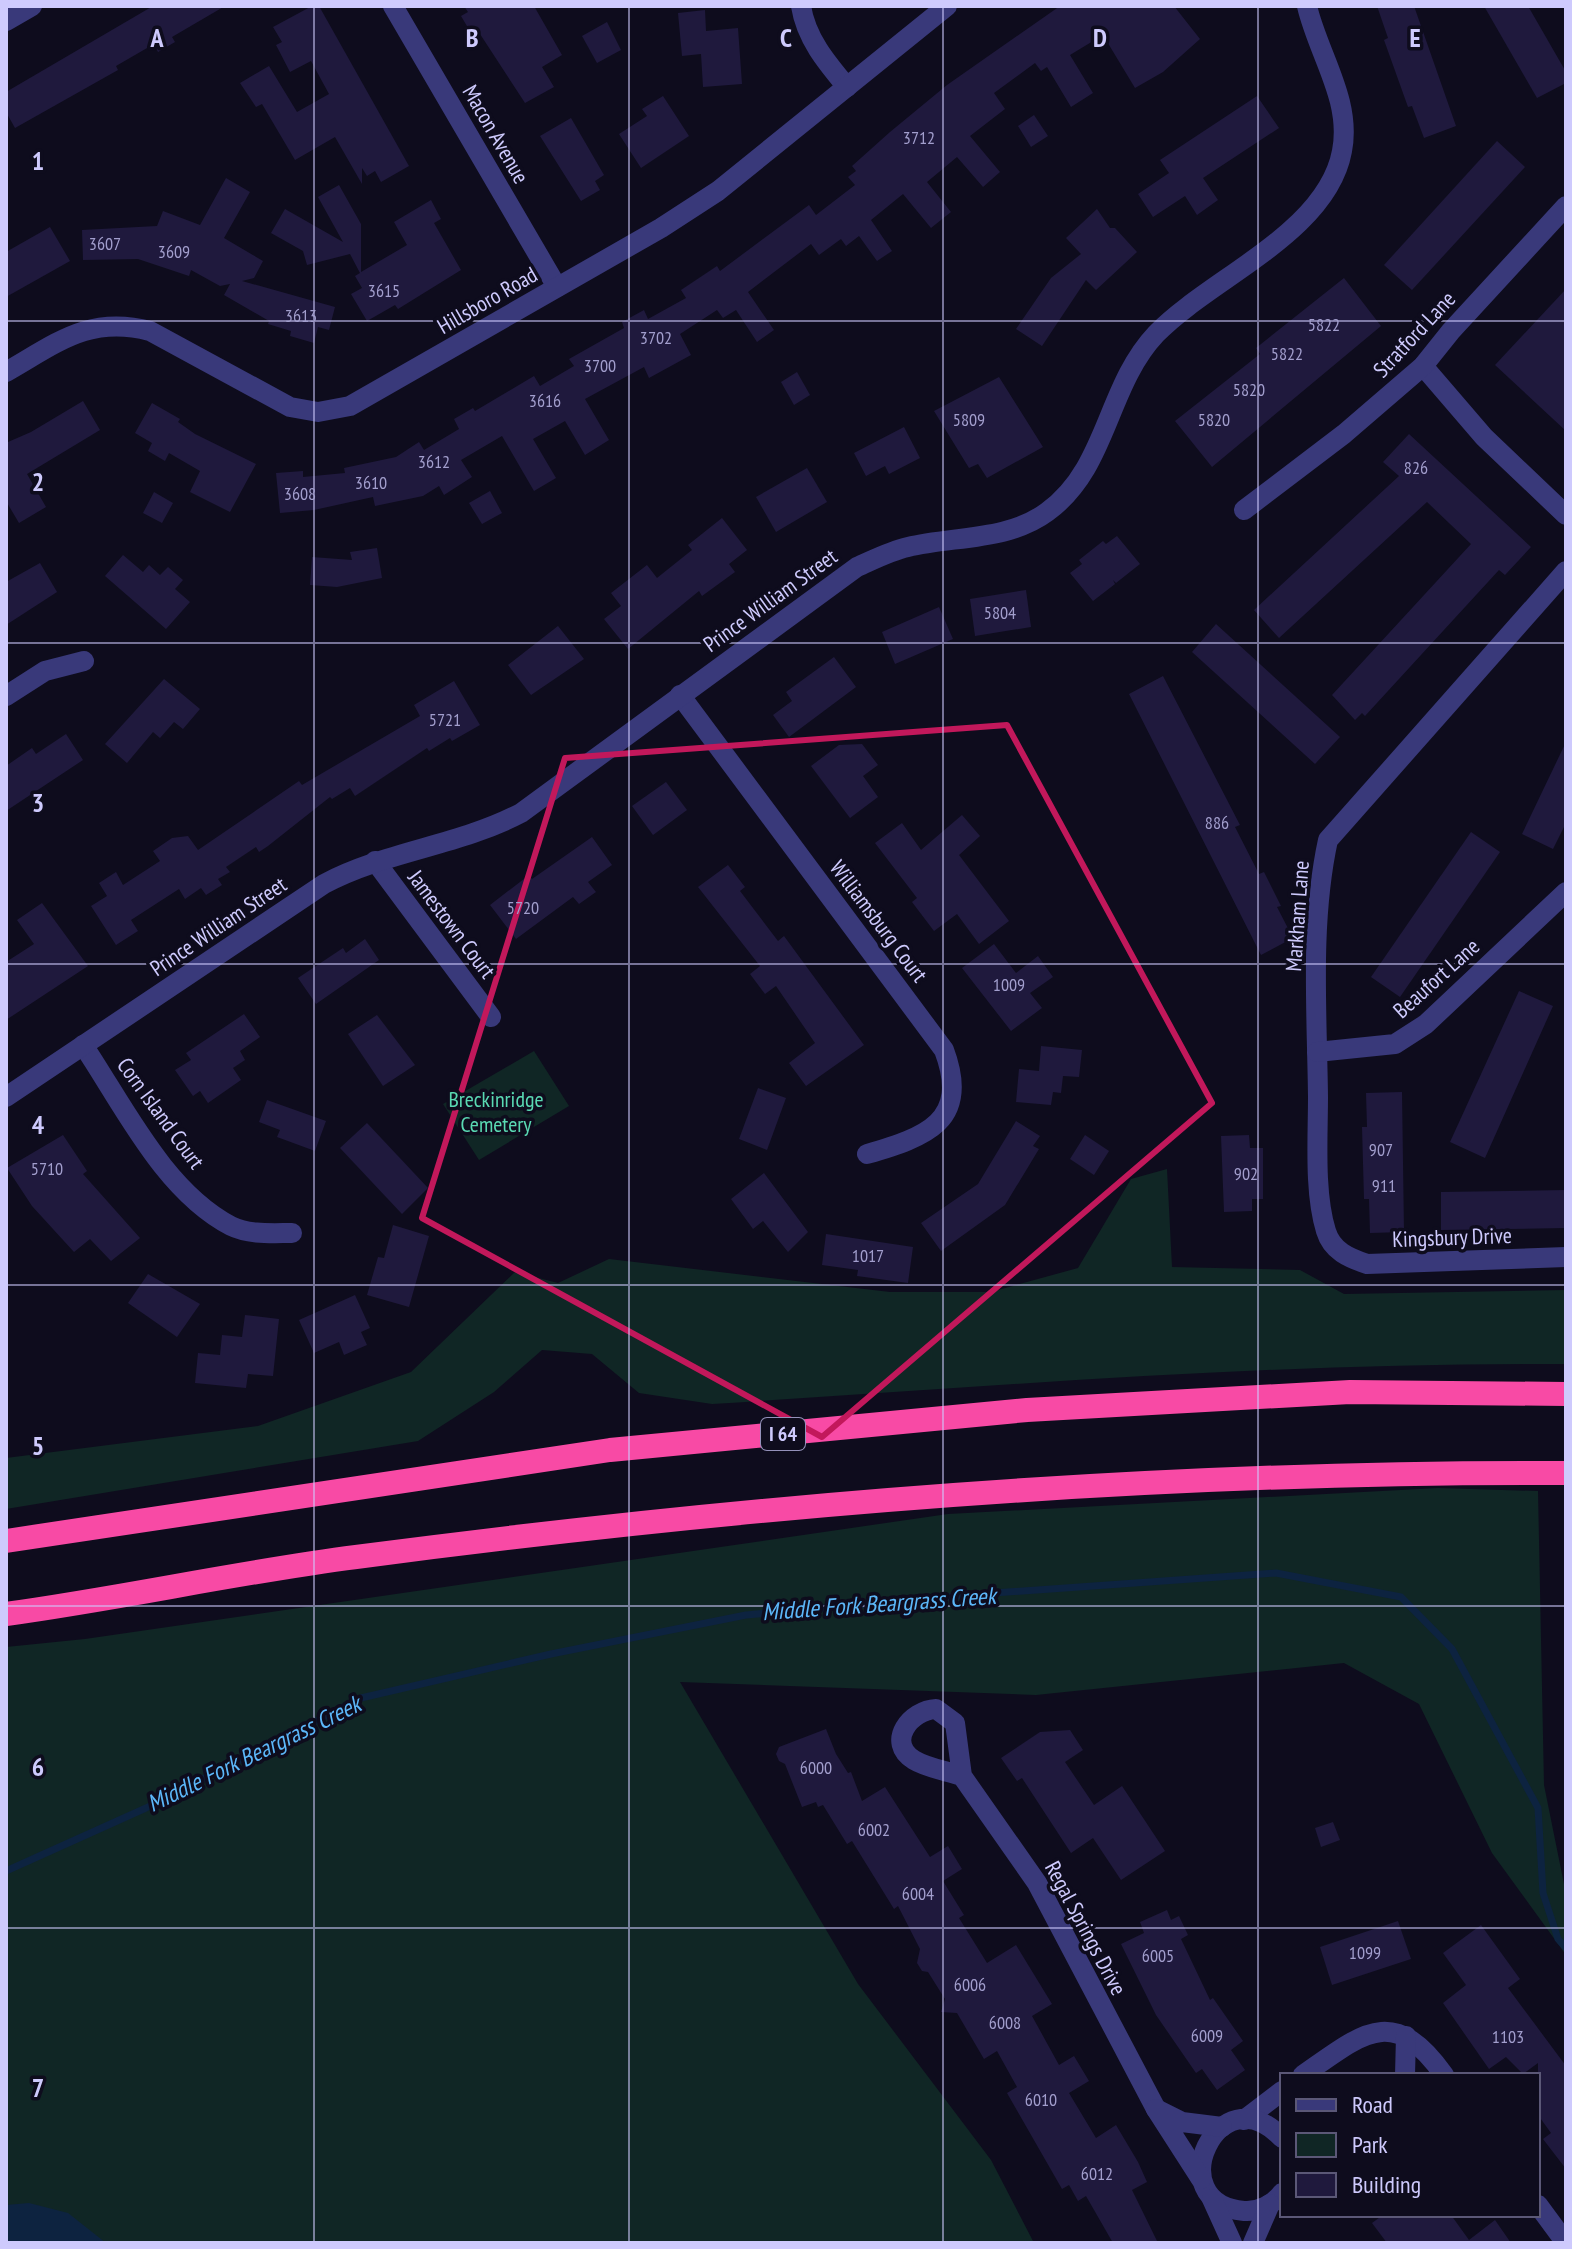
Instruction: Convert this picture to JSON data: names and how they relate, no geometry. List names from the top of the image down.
{
  "streets": {
    "highway": ["I 64"],
    "street": [
      "Macon Avenue",
      "Hillsboro Road",
      "Stratford Lane",
      "Prince William Street",
      "Markham Lane",
      "Williamsburg Court",
      "Jamestown Court",
      "Beaufort Lane",
      "Corn Island Court",
      "Kingsbury Drive",
      "Regal Springs Drive"
    ]
  },
  "crossings": [
    ["Macon Avenue", "Hillsboro Road"],
    ["Prince William Street", "Williamsburg Court"],
    ["Prince William Street", "Jamestown Court"],
    ["Prince William Street", "Corn Island Court"],
    ["Markham Lane", "Beaufort Lane"],
    ["Markham Lane", "Kingsbury Drive"]
  ],
  "water": ["Middle Fork Beargrass Creek"],
  "parks": ["Breckinridge Cemetery"],
  "house_numbers": [
    "3712",
    "3607",
    "3609",
    "3615",
    "3613",
    "5822",
    "3702",
    "5822",
    "3700",
    "5820",
    "3616",
    "5809",
    "5820",
    "3612",
    "826",
    "3610",
    "3608",
    "5804",
    "5721",
    "886",
    "5720",
    "1009",
    "907",
    "5710",
    "902",
    "911",
    "1017",
    "6000",
    "6002",
    "6004",
    "1099",
    "6005",
    "6006",
    "6008",
    "6009",
    "1103",
    "6010",
    "6012"
  ],
  "legend": ["Road", "Park", "Building"],
  "grid": {
    "columns": [
      "A",
      "B",
      "C",
      "D",
      "E"
    ],
    "rows": [
      "1",
      "2",
      "3",
      "4",
      "5",
      "6",
      "7"
    ]
  }
}
